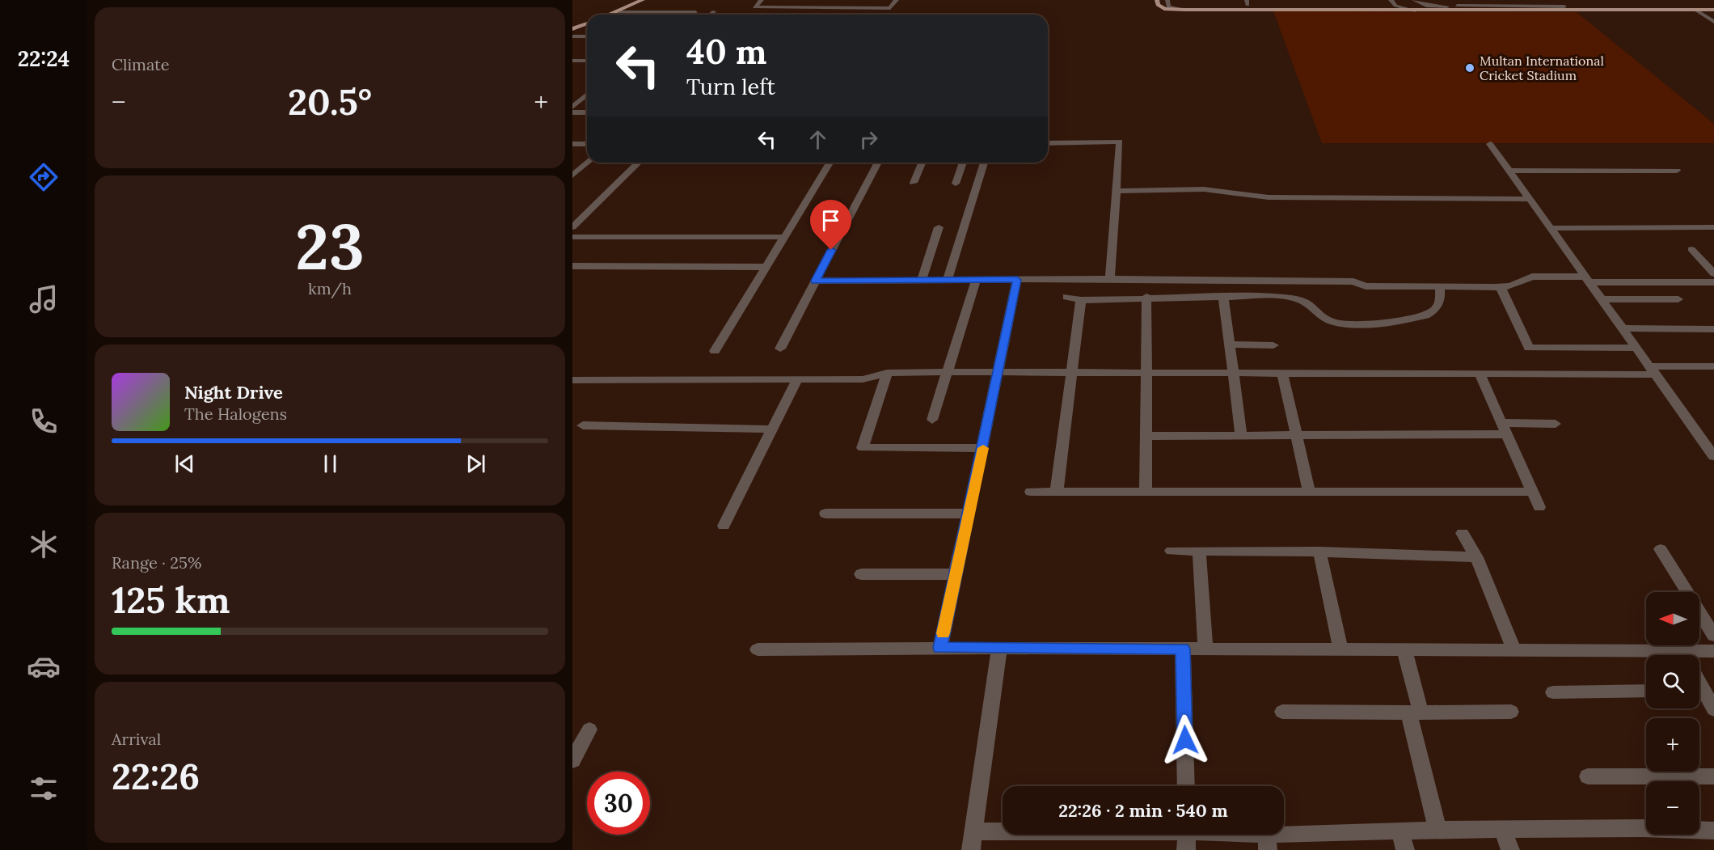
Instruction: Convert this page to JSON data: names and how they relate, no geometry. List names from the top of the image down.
{
  "places": ["Multan International Cricket Stadium"],
  "north": "left",
  "page": {
    "tabs": "22:24",
    "tile": [
      "Climate",
      ["23", "km/h"],
      ["Range · 25%", "125 km"],
      ["Arrival", "22:26"]
    ],
    "turn": ["40 m", "Turn left"],
    "heat": ["−", "20.5°", "+"],
    "song": ["Night Drive", "The Halogens"],
    "map_buttons": ["+", "−"],
    "limit": "30",
    "trip": "22:26 · 2 min · 540 m"
  }
}
